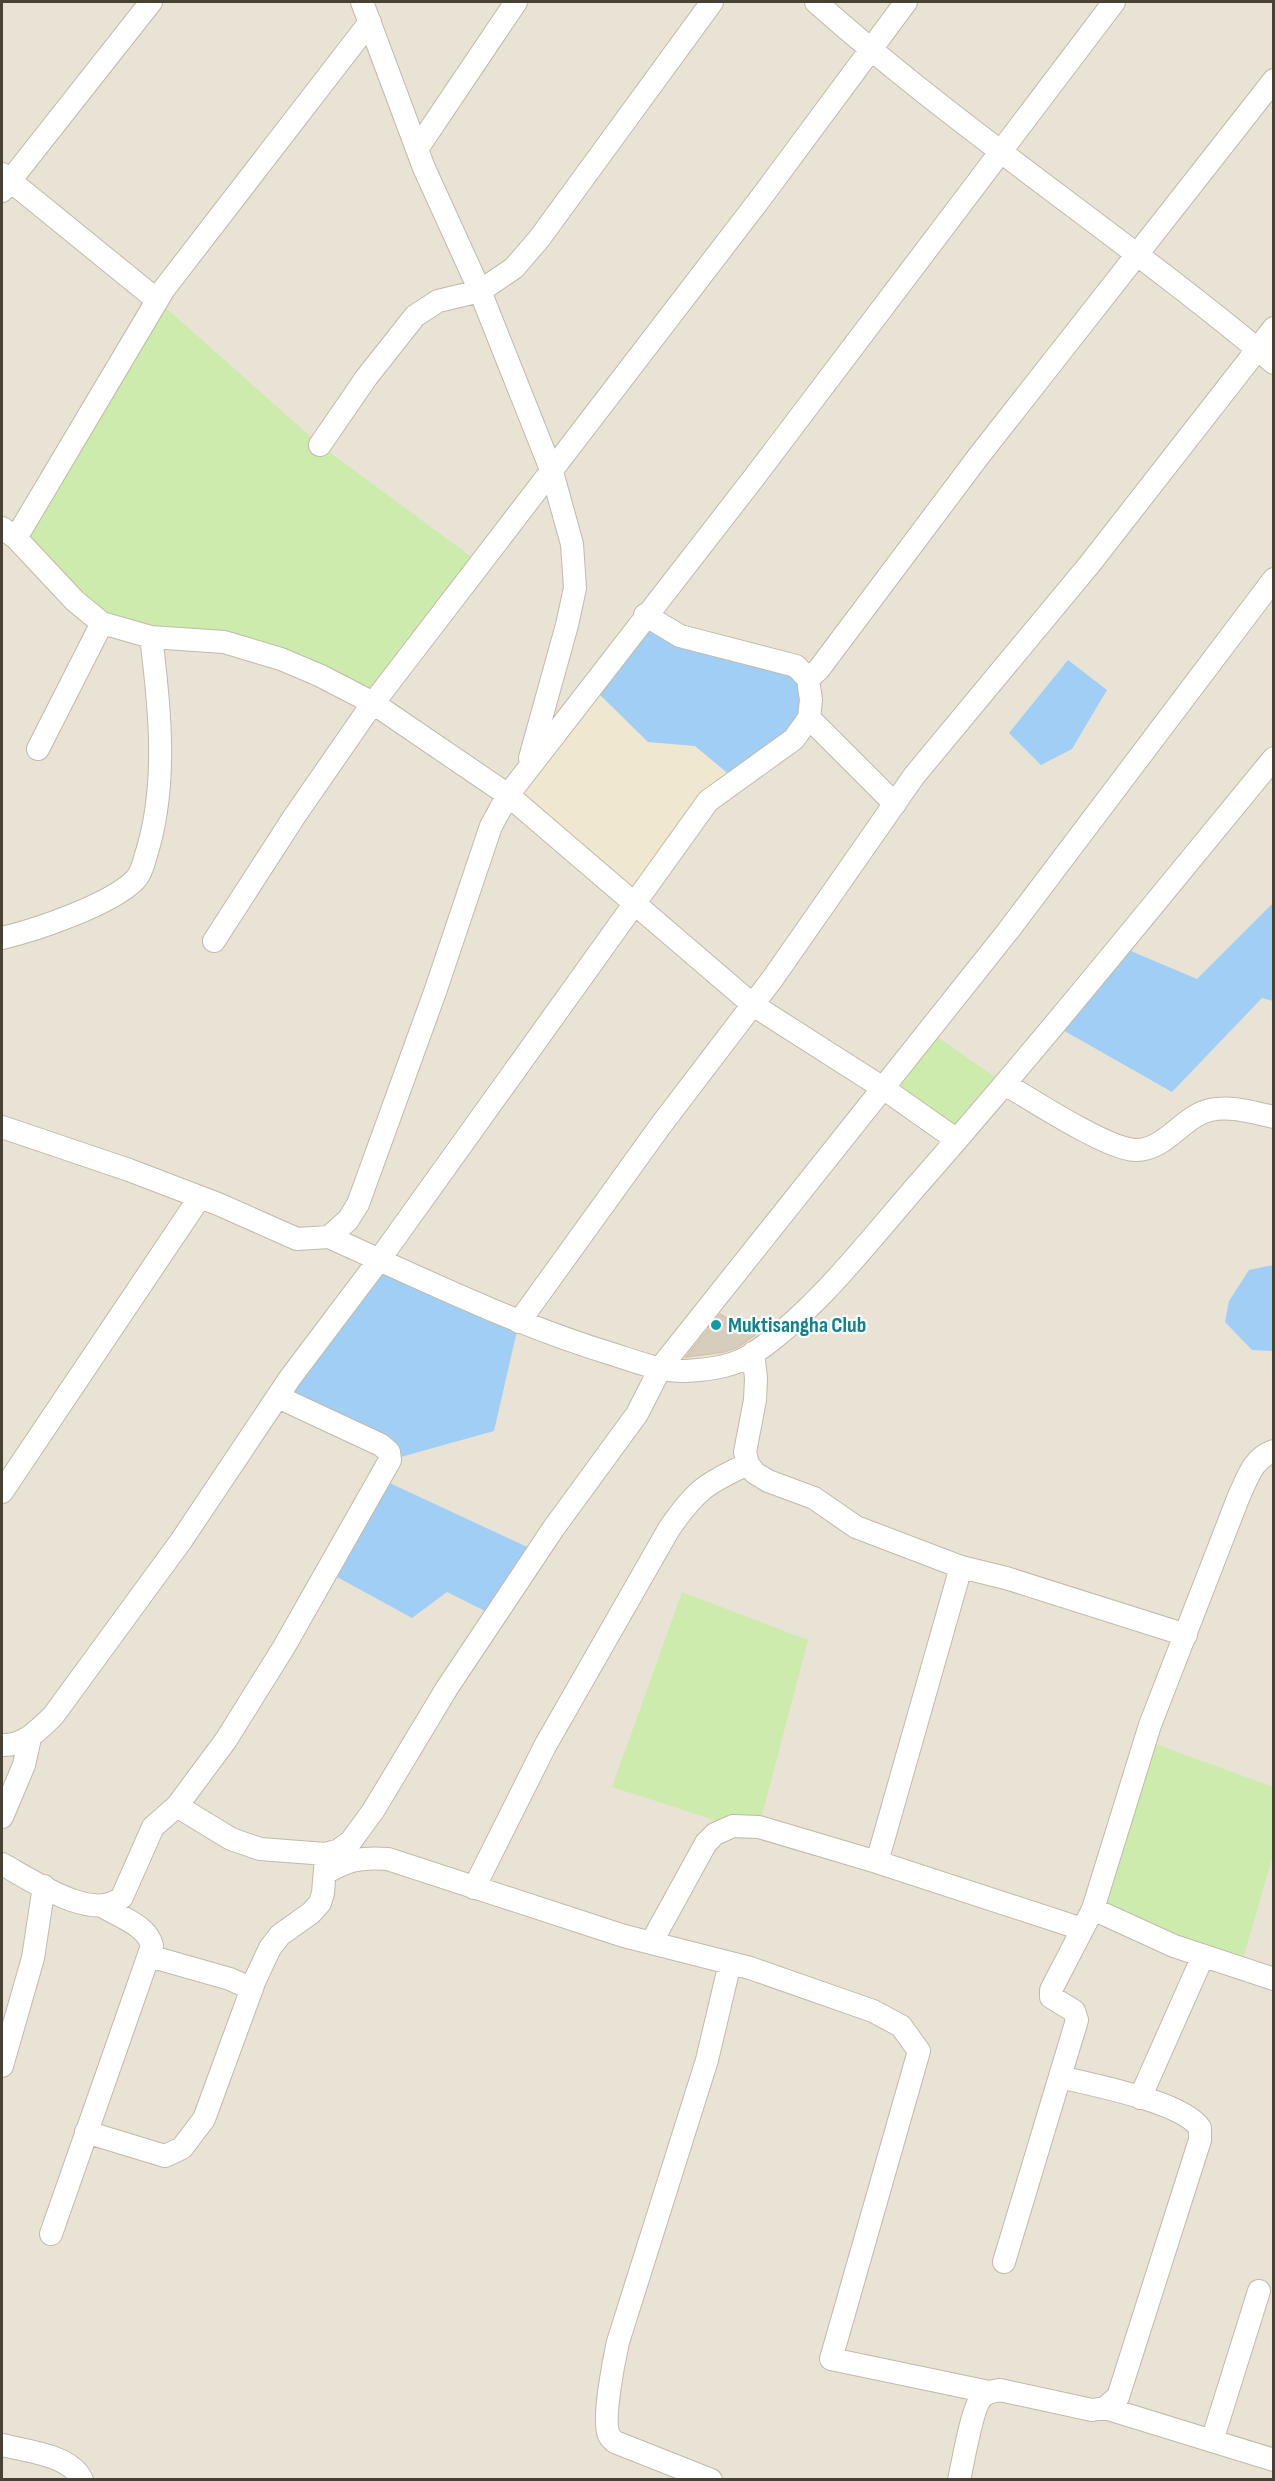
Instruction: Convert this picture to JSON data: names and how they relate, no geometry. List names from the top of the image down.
{
  "places": ["Muktisangha Club"]
}
